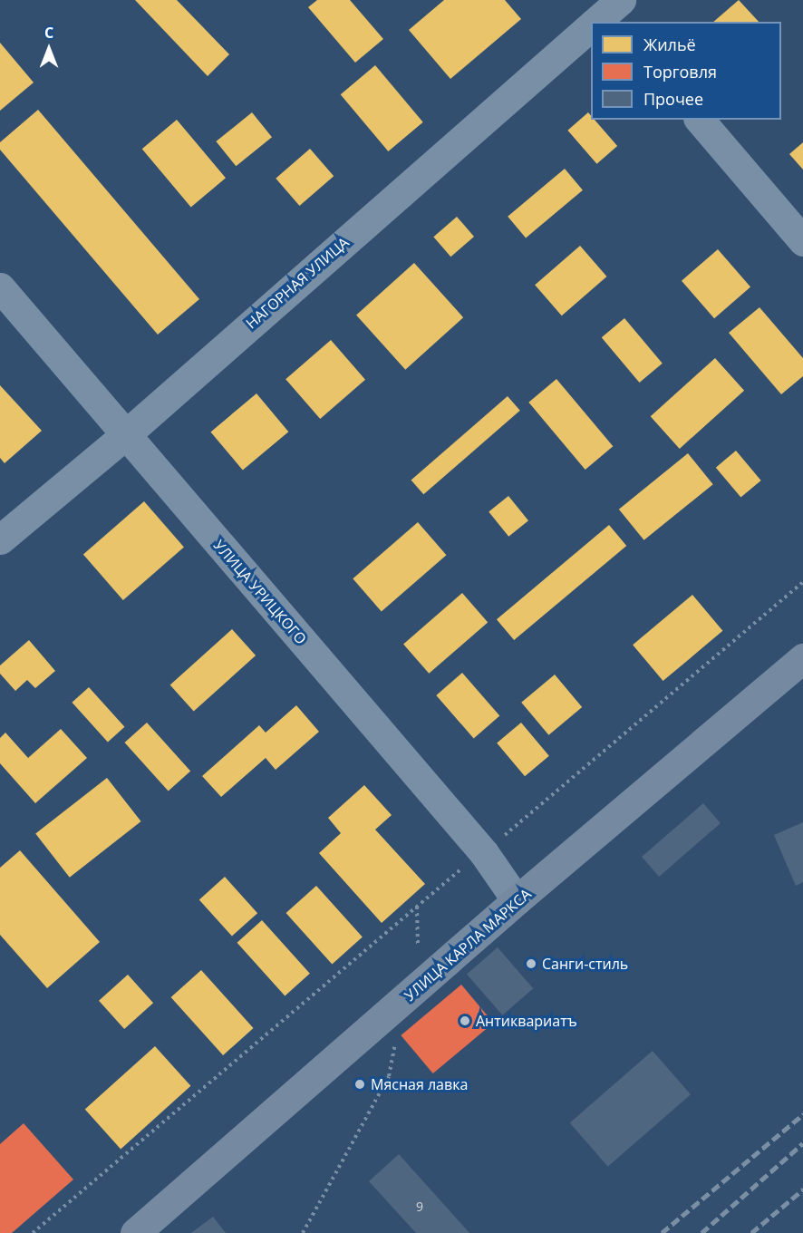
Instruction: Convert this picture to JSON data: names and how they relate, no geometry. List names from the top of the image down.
{
  "streets": {
    "street": ["НАГОРНАЯ УЛИЦА", "УЛИЦА УРИЦКОГО", "УЛИЦА КАРЛА МАРКСА"]
  },
  "crossings": [
    ["НАГОРНАЯ УЛИЦА", "УЛИЦА УРИЦКОГО"],
    ["УЛИЦА УРИЦКОГО", "УЛИЦА КАРЛА МАРКСА"]
  ],
  "places": ["Санги-стиль", "Антиквариатъ", "Мясная лавка"],
  "house_numbers": ["9"],
  "legend": ["Жильё", "Торговля", "Прочее"],
  "north": "top"
}
